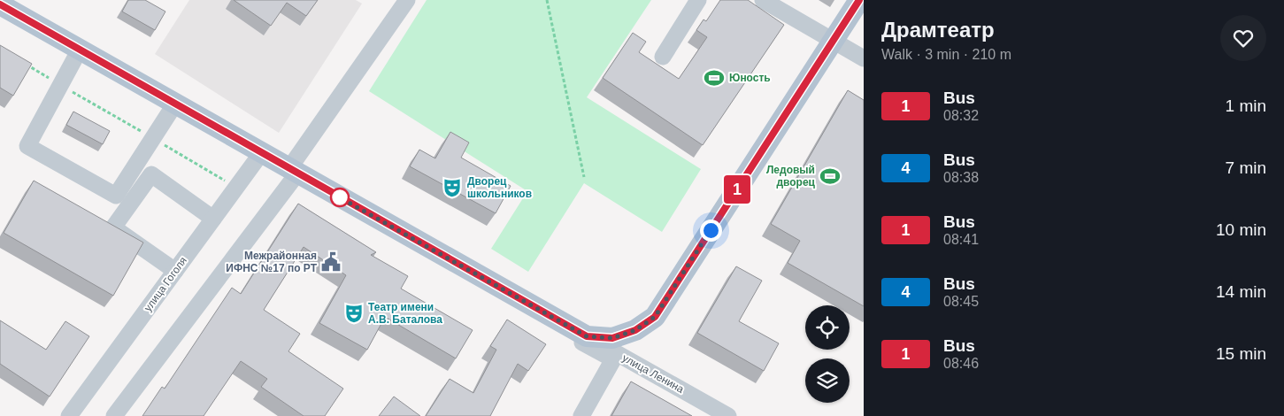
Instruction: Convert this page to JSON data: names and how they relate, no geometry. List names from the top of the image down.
{
  "streets": {
    "main road": ["улица Ленина"],
    "street": ["улица Гоголя"]
  },
  "crossings": [
    ["улица Гоголя", "улица Ленина"]
  ],
  "places": {
    "sports": ["Юность", "Ледовый дворец"],
    "theatre": ["Дворец школьников", "Театр имени А.В. Баталова"],
    "public building": ["Межрайонная ИФНС №17 по РТ"]
  },
  "lines": ["bus line 1"],
  "page": {
    "on_map": "1",
    "heading": ["Драмтеатр", "Walk · 3 min · 210 m"],
    "list": [
      {
        "mark": "1",
        "name": "Bus",
        "note": "08:32",
        "value": "1 min"
      },
      {
        "mark": "4",
        "name": "Bus",
        "note": "08:38",
        "value": "7 min"
      },
      {
        "mark": "1",
        "name": "Bus",
        "note": "08:41",
        "value": "10 min"
      },
      {
        "mark": "4",
        "name": "Bus",
        "note": "08:45",
        "value": "14 min"
      },
      {
        "mark": "1",
        "name": "Bus",
        "note": "08:46",
        "value": "15 min"
      }
    ]
  }
}
